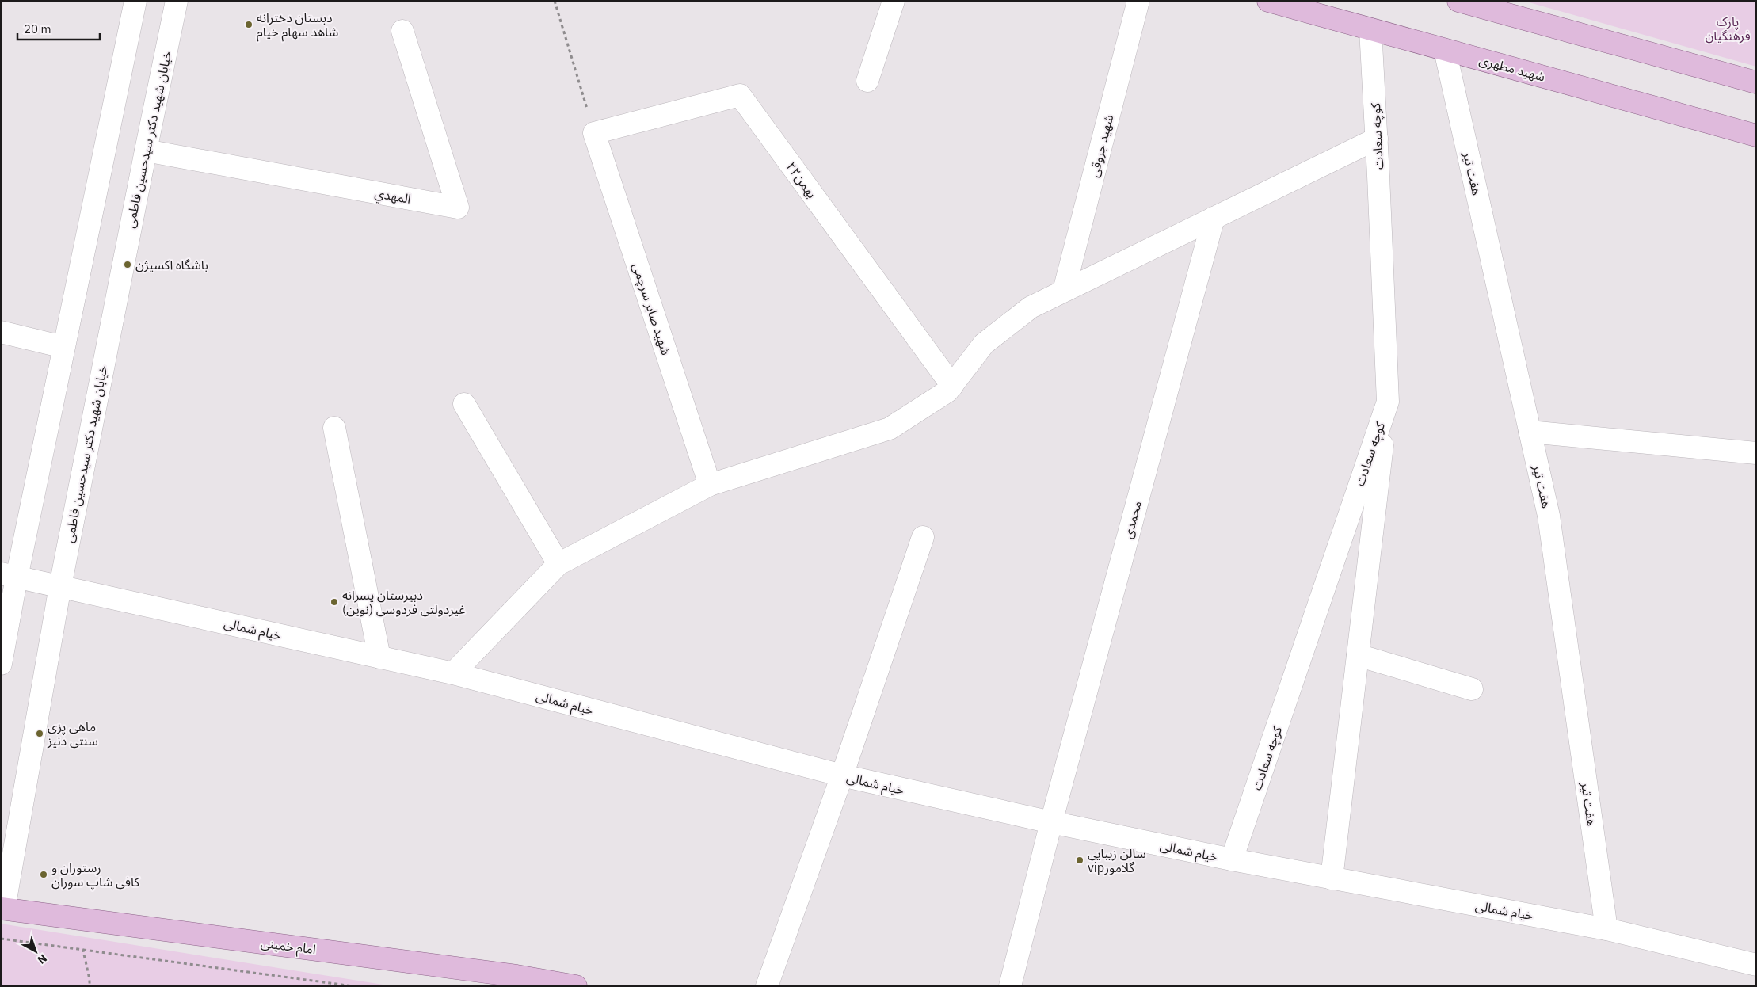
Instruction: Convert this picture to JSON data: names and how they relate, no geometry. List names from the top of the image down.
{
  "streets": {
    "main road": ["شهید مطهری", "امام خمینی"],
    "street": [
      "کوچه سعادت",
      "خیابان شهید دکتر سیدحسین فاطمی",
      "شهید جروقی",
      "هفت تير",
      "۲۲بهمن",
      "المهدي",
      "شهید صابر سرچمی",
      "محمدی",
      "خیام شمالی"
    ]
  },
  "crossings": [
    ["شهید مطهری", "کوچه سعادت"],
    ["شهید مطهری", "هفت تير"],
    ["کوچه سعادت", "خیام شمالی"],
    ["خیابان شهید دکتر سیدحسین فاطمی", "المهدي"],
    ["خیابان شهید دکتر سیدحسین فاطمی", "خیام شمالی"],
    ["خیابان شهید دکتر سیدحسین فاطمی", "امام خمینی"],
    ["هفت تير", "خیام شمالی"],
    ["۲۲بهمن", "شهید صابر سرچمی"],
    ["محمدی", "خیام شمالی"]
  ],
  "parks": ["پارک فرهنگیان"],
  "places": [
    "دبستان دخترانه شاهد سهام خیام",
    "باشگاه اکسیژن",
    "دبیرستان پسرانه غیردولتی فردوسی (نوین)",
    "ماهی پزی سنتی دنیز",
    "سالن زیبایی vipگلامور",
    "رستوران و کافی شاپ سوران"
  ],
  "scale_bar": "20 m",
  "north": "bottom right"
}
